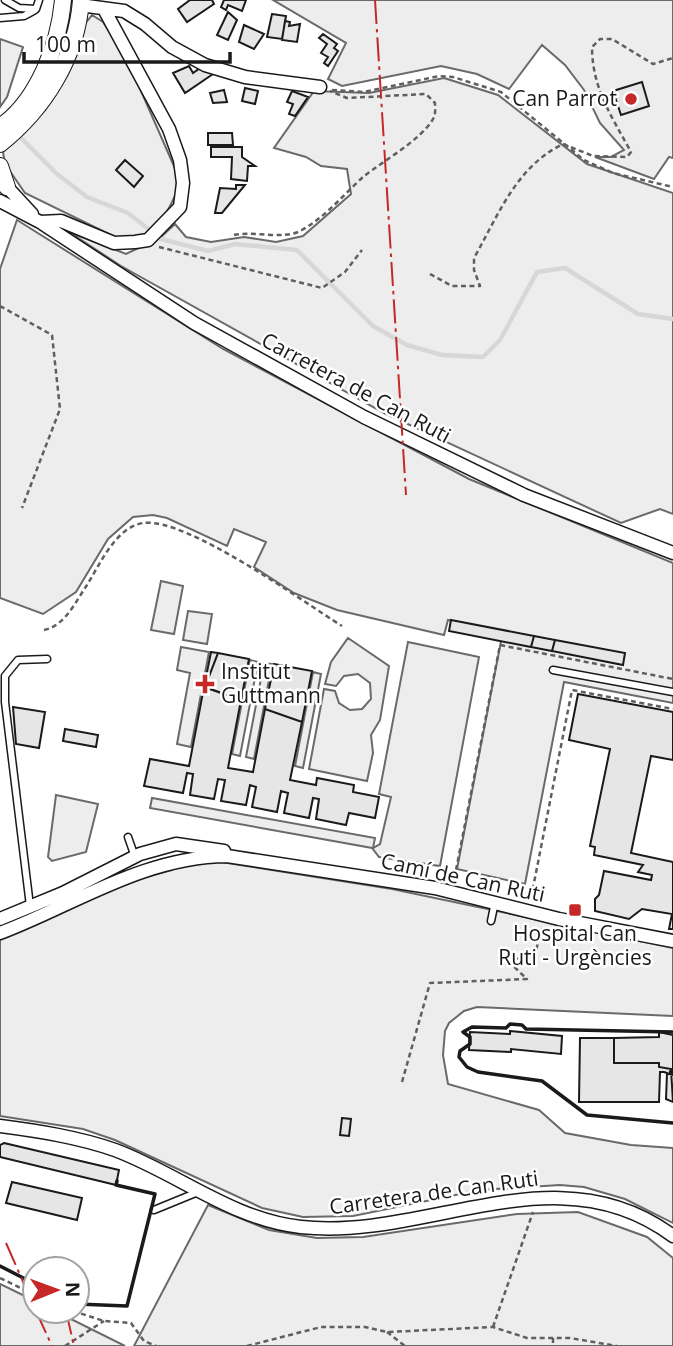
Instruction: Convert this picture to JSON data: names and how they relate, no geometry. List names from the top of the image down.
{
  "streets": {
    "street": ["Carretera de Can Ruti", "Camí de Can Ruti"]
  },
  "places": {
    "other": ["Can Parrot"],
    "health": ["Institut Guttmann"],
    "transit": ["Hospital Can Ruti - Urgències"]
  },
  "scale_bar": "100 m",
  "north": "right"
}
